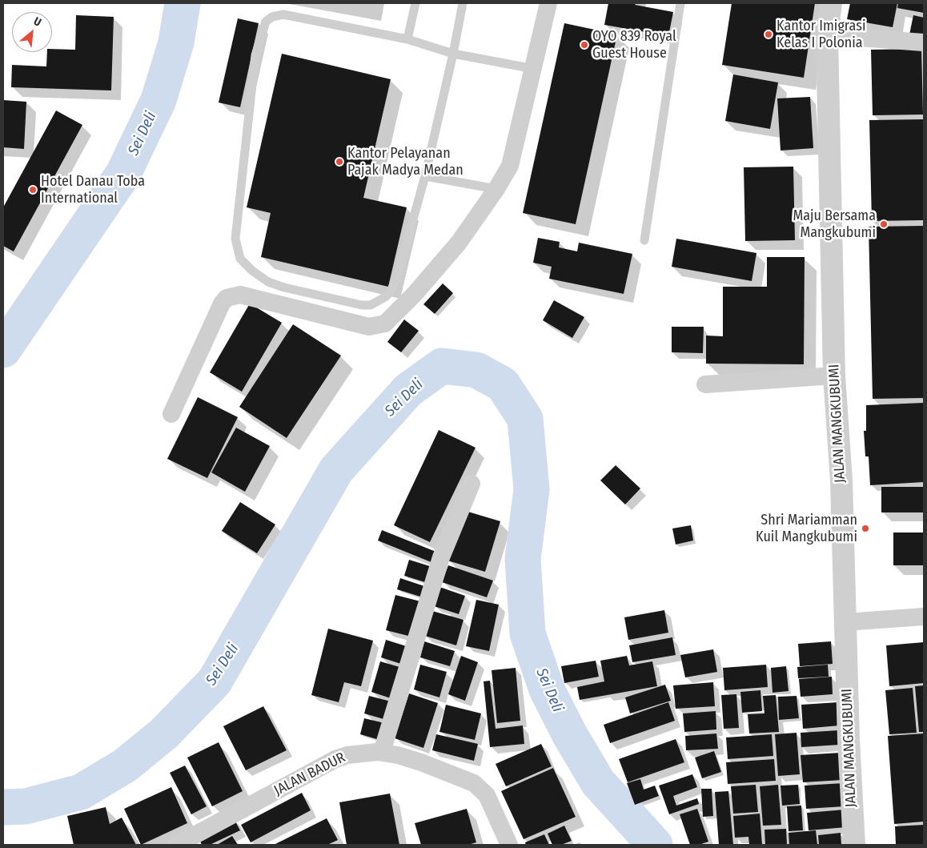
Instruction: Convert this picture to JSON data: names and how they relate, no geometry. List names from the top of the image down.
{
  "streets": {
    "street": ["JALAN MANGKUBUMI", "JALAN BADUR"]
  },
  "water": ["Sei Deli"],
  "places": [
    "Kantor Imigrasi Kelas I Polonia",
    "OYO 839 Royal Guest House",
    "Kantor Pelayanan Pajak Madya Medan",
    "Hotel Danau Toba International",
    "Maju Bersama Mangkubumi",
    "Shri Mariamman Kuil Mangkubumi"
  ],
  "north": "top right"
}
